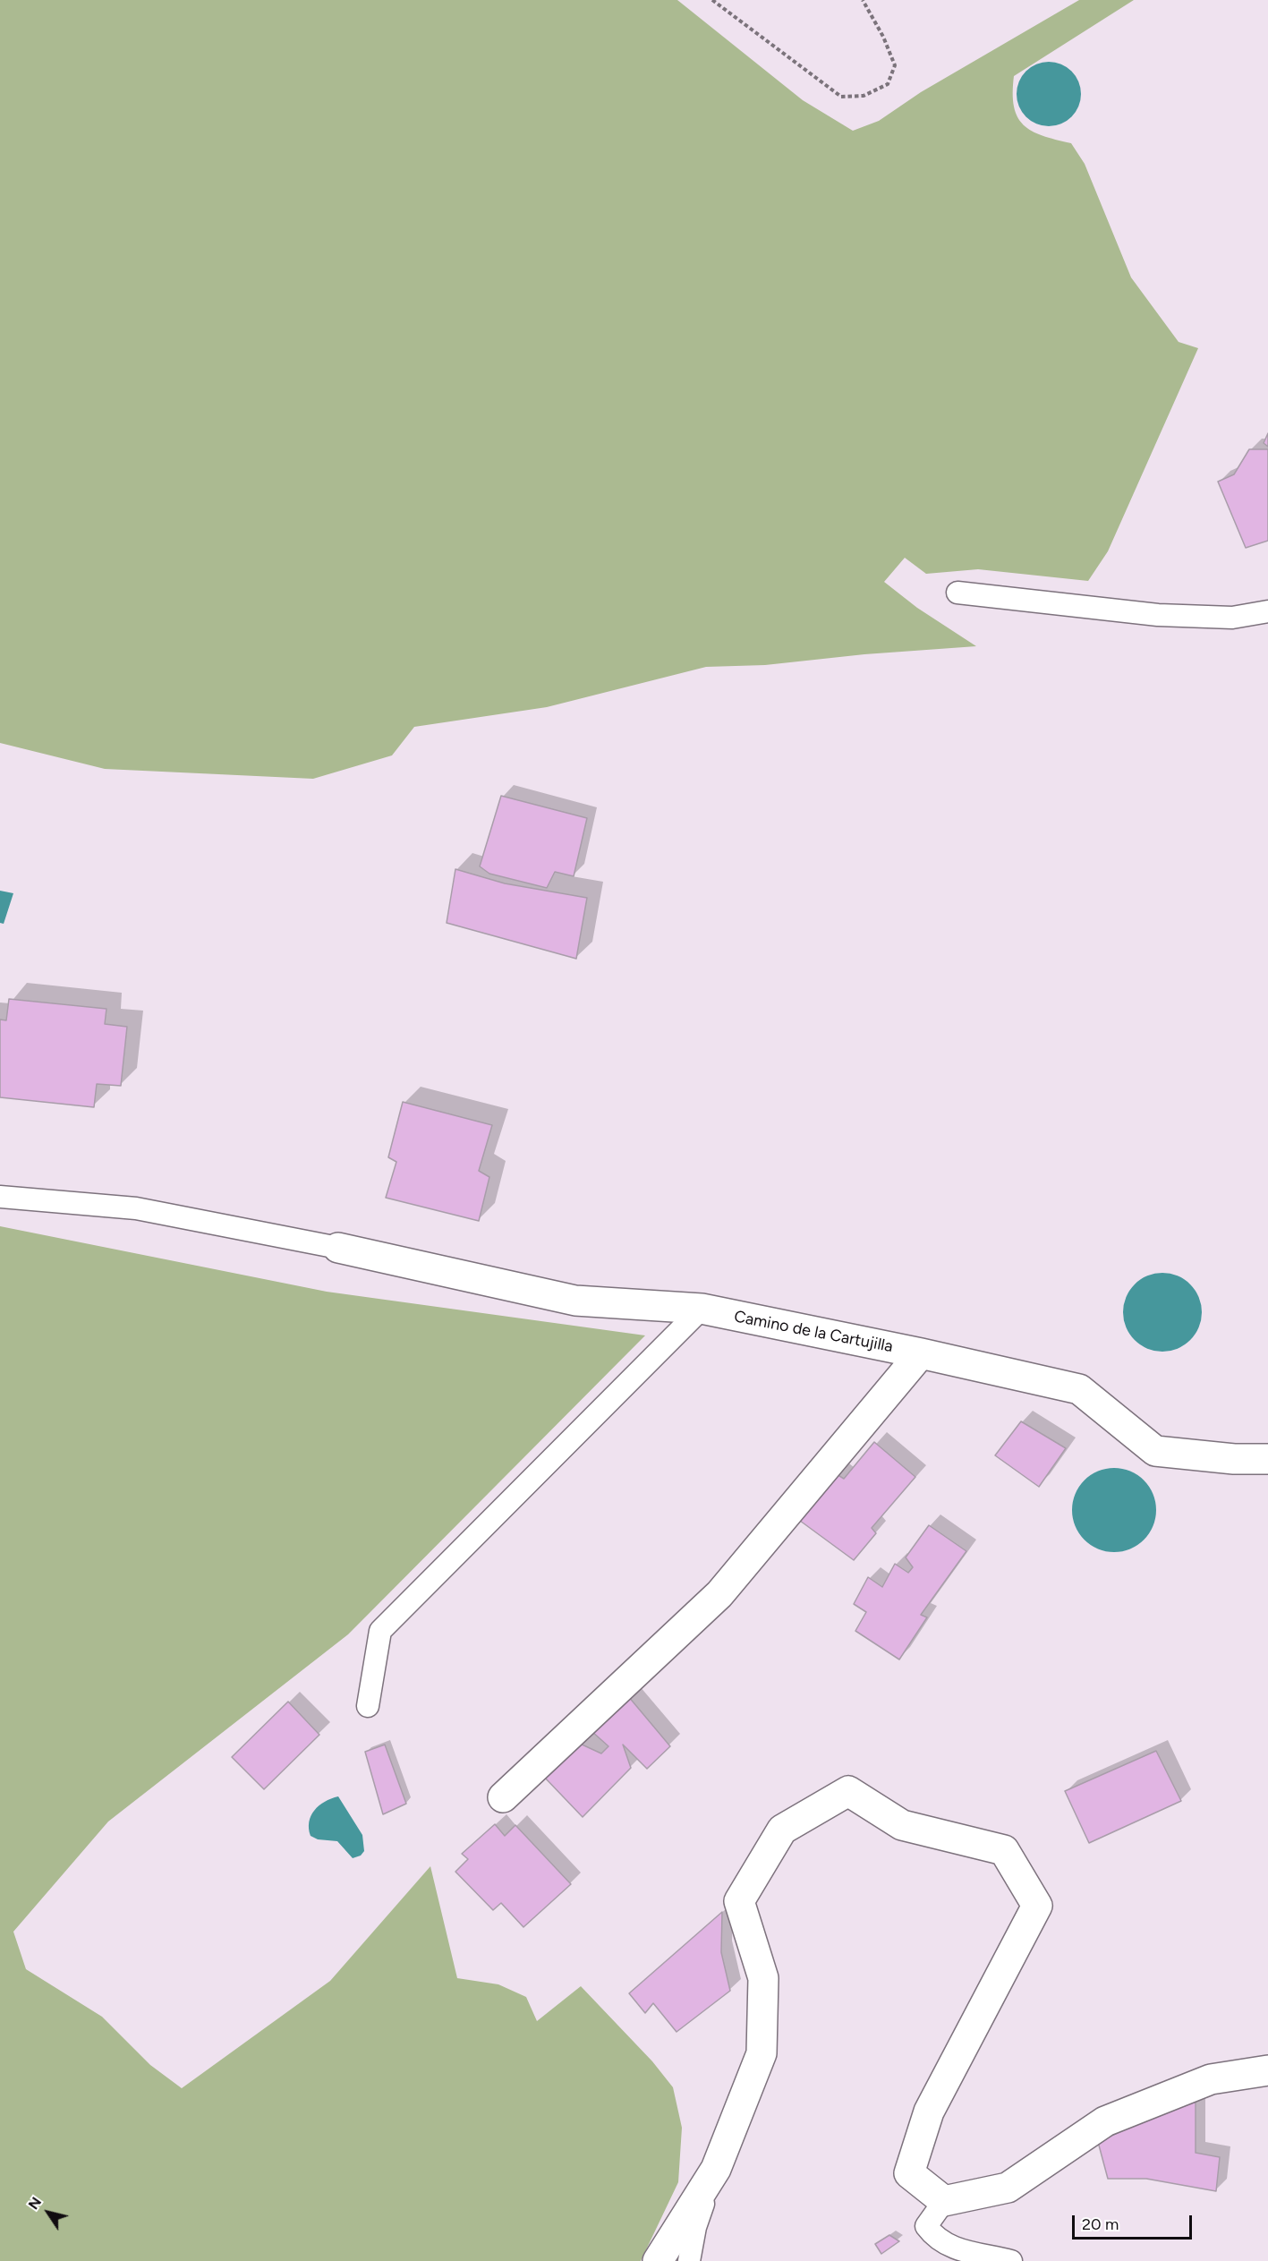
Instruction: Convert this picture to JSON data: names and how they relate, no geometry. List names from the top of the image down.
{
  "streets": {
    "street": ["Camino de la Cartujilla"]
  },
  "scale_bar": "20 m",
  "north": "top left"
}
